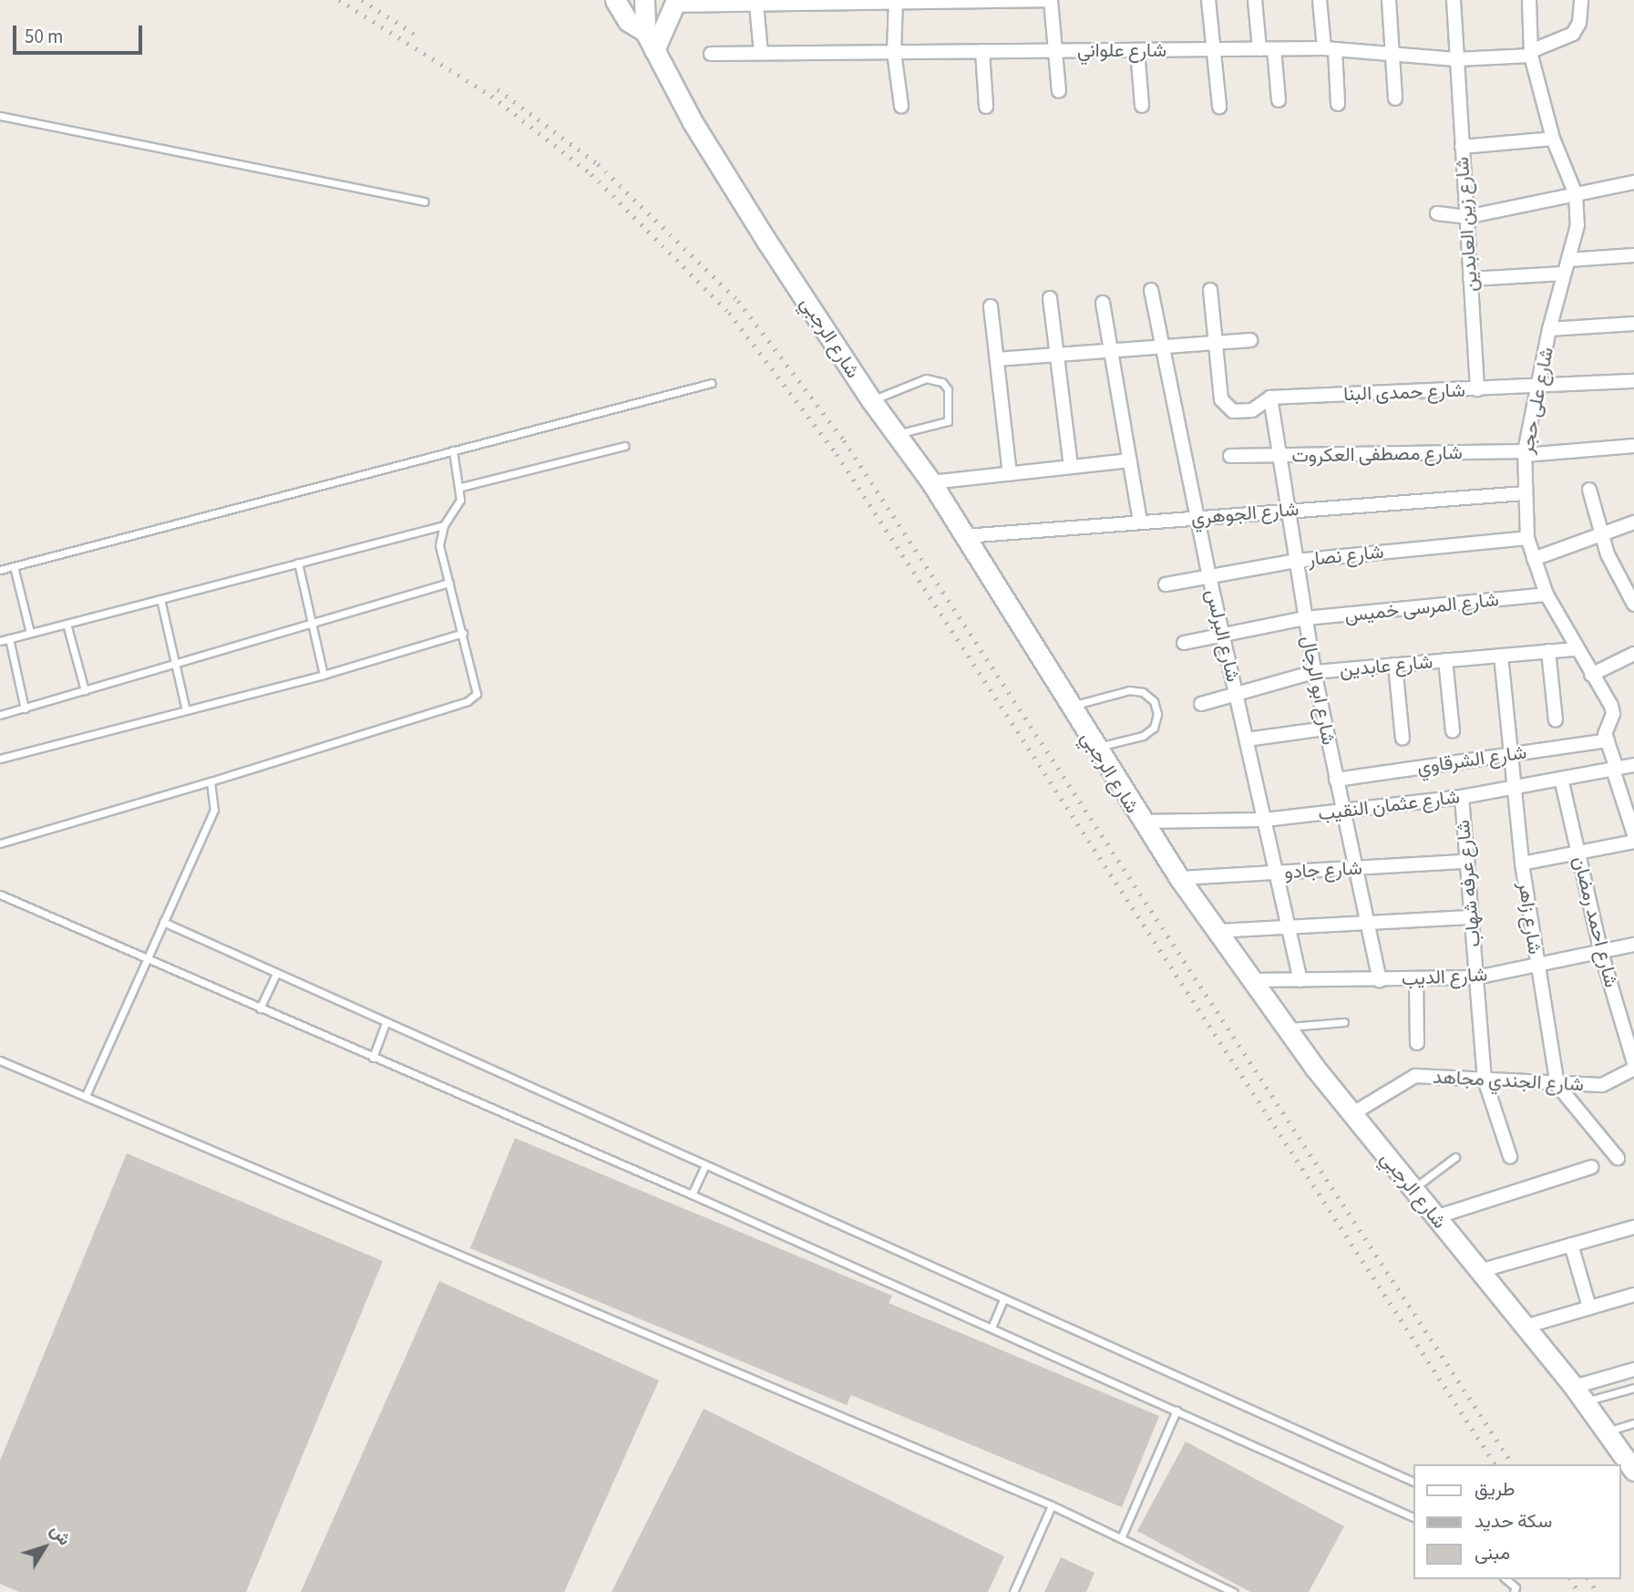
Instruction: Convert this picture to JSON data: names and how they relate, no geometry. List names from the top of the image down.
{
  "streets": {
    "main road": ["شارع الرجبي"],
    "street": [
      "شارع علواني",
      "شارع زين العابدين",
      "شارع حمدى البنا",
      "شارع على حجر",
      "شارع مصطفى العكروت",
      "شارع الجوهري",
      "شارع نصار",
      "شارع المرسى خميس",
      "شارع البرلس",
      "شارع عابدين",
      "شارع ابو الرجال",
      "شارع الشرقاوي",
      "شارع عثمان النقيب",
      "شارع جادو",
      "شارع عرفه شهاب",
      "شارع زاهر",
      "شارع احمد رمضان",
      "شارع الديب",
      "شارع الجندي مجاهد"
    ]
  },
  "crossings": [
    ["شارع علواني", "شارع زين العابدين"],
    ["شارع علواني", "شارع على حجر"],
    ["شارع زين العابدين", "شارع حمدى البنا"],
    ["شارع الرجبي", "شارع الجوهري"],
    ["شارع الرجبي", "شارع عثمان النقيب"],
    ["شارع الرجبي", "شارع جادو"],
    ["شارع الرجبي", "شارع الديب"],
    ["شارع الرجبي", "شارع الجندي مجاهد"],
    ["شارع حمدى البنا", "شارع على حجر"],
    ["شارع حمدى البنا", "شارع ابو الرجال"],
    ["شارع على حجر", "شارع مصطفى العكروت"],
    ["شارع على حجر", "شارع الجوهري"],
    ["شارع على حجر", "شارع نصار"],
    ["شارع على حجر", "شارع المرسى خميس"],
    ["شارع على حجر", "شارع عابدين"],
    ["شارع على حجر", "شارع الشرقاوي"],
    ["شارع على حجر", "شارع عثمان النقيب"],
    ["شارع مصطفى العكروت", "شارع ابو الرجال"],
    ["شارع الجوهري", "شارع البرلس"],
    ["شارع الجوهري", "شارع ابو الرجال"],
    ["شارع نصار", "شارع البرلس"],
    ["شارع نصار", "شارع ابو الرجال"],
    ["شارع المرسى خميس", "شارع البرلس"],
    ["شارع المرسى خميس", "شارع ابو الرجال"],
    ["شارع البرلس", "شارع عابدين"],
    ["شارع البرلس", "شارع عثمان النقيب"],
    ["شارع البرلس", "شارع جادو"],
    ["شارع البرلس", "شارع الديب"],
    ["شارع عابدين", "شارع ابو الرجال"],
    ["شارع عابدين", "شارع زاهر"],
    ["شارع ابو الرجال", "شارع الشرقاوي"],
    ["شارع ابو الرجال", "شارع عثمان النقيب"],
    ["شارع ابو الرجال", "شارع جادو"],
    ["شارع ابو الرجال", "شارع الديب"],
    ["شارع الشرقاوي", "شارع زاهر"],
    ["شارع عثمان النقيب", "شارع عرفه شهاب"],
    ["شارع عثمان النقيب", "شارع زاهر"],
    ["شارع عثمان النقيب", "شارع احمد رمضان"],
    ["شارع جادو", "شارع عرفه شهاب"],
    ["شارع عرفه شهاب", "شارع الديب"],
    ["شارع عرفه شهاب", "شارع الجندي مجاهد"],
    ["شارع زاهر", "شارع الديب"],
    ["شارع زاهر", "شارع الجندي مجاهد"],
    ["شارع احمد رمضان", "شارع الديب"]
  ],
  "legend": ["طريق", "سكة حديد", "مبنى"],
  "scale_bar": "50 m",
  "north": "top right"
}
